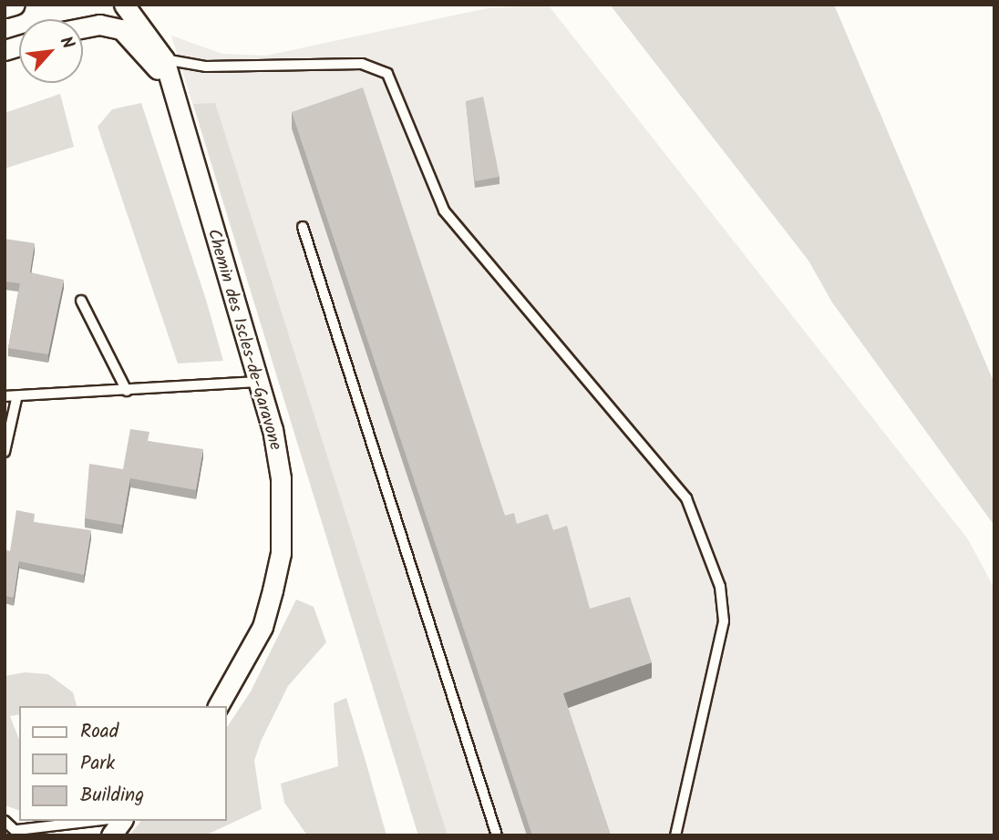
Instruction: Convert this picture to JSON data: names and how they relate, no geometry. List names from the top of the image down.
{
  "streets": {
    "street": ["Chemin des Iscles-de-Garavone"]
  },
  "legend": ["Road", "Park", "Building"],
  "north": "top right"
}
